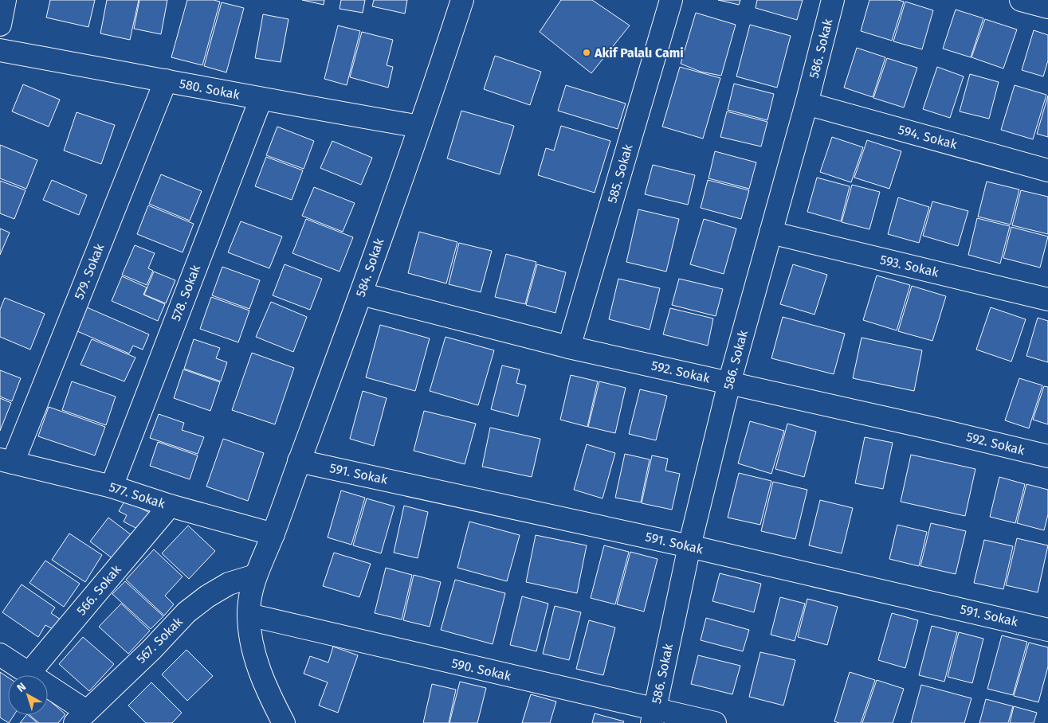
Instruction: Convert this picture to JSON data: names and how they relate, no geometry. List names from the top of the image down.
{
  "streets": {
    "street": [
      "586. Sokak",
      "580. Sokak",
      "594. Sokak",
      "585. Sokak",
      "593. Sokak",
      "584. Sokak",
      "579. Sokak",
      "578. Sokak",
      "592. Sokak",
      "591. Sokak",
      "577. Sokak",
      "566. Sokak",
      "567. Sokak",
      "590. Sokak"
    ]
  },
  "crossings": [
    ["586. Sokak", "594. Sokak"],
    ["586. Sokak", "593. Sokak"],
    ["586. Sokak", "592. Sokak"],
    ["586. Sokak", "591. Sokak"],
    ["586. Sokak", "590. Sokak"],
    ["580. Sokak", "584. Sokak"],
    ["580. Sokak", "579. Sokak"],
    ["580. Sokak", "578. Sokak"],
    ["585. Sokak", "592. Sokak"],
    ["584. Sokak", "592. Sokak"],
    ["584. Sokak", "591. Sokak"],
    ["584. Sokak", "577. Sokak"],
    ["584. Sokak", "567. Sokak"],
    ["584. Sokak", "590. Sokak"],
    ["579. Sokak", "577. Sokak"],
    ["578. Sokak", "577. Sokak"],
    ["577. Sokak", "566. Sokak"]
  ],
  "places": ["Akif Palalı Cami"],
  "north": "top left"
}
